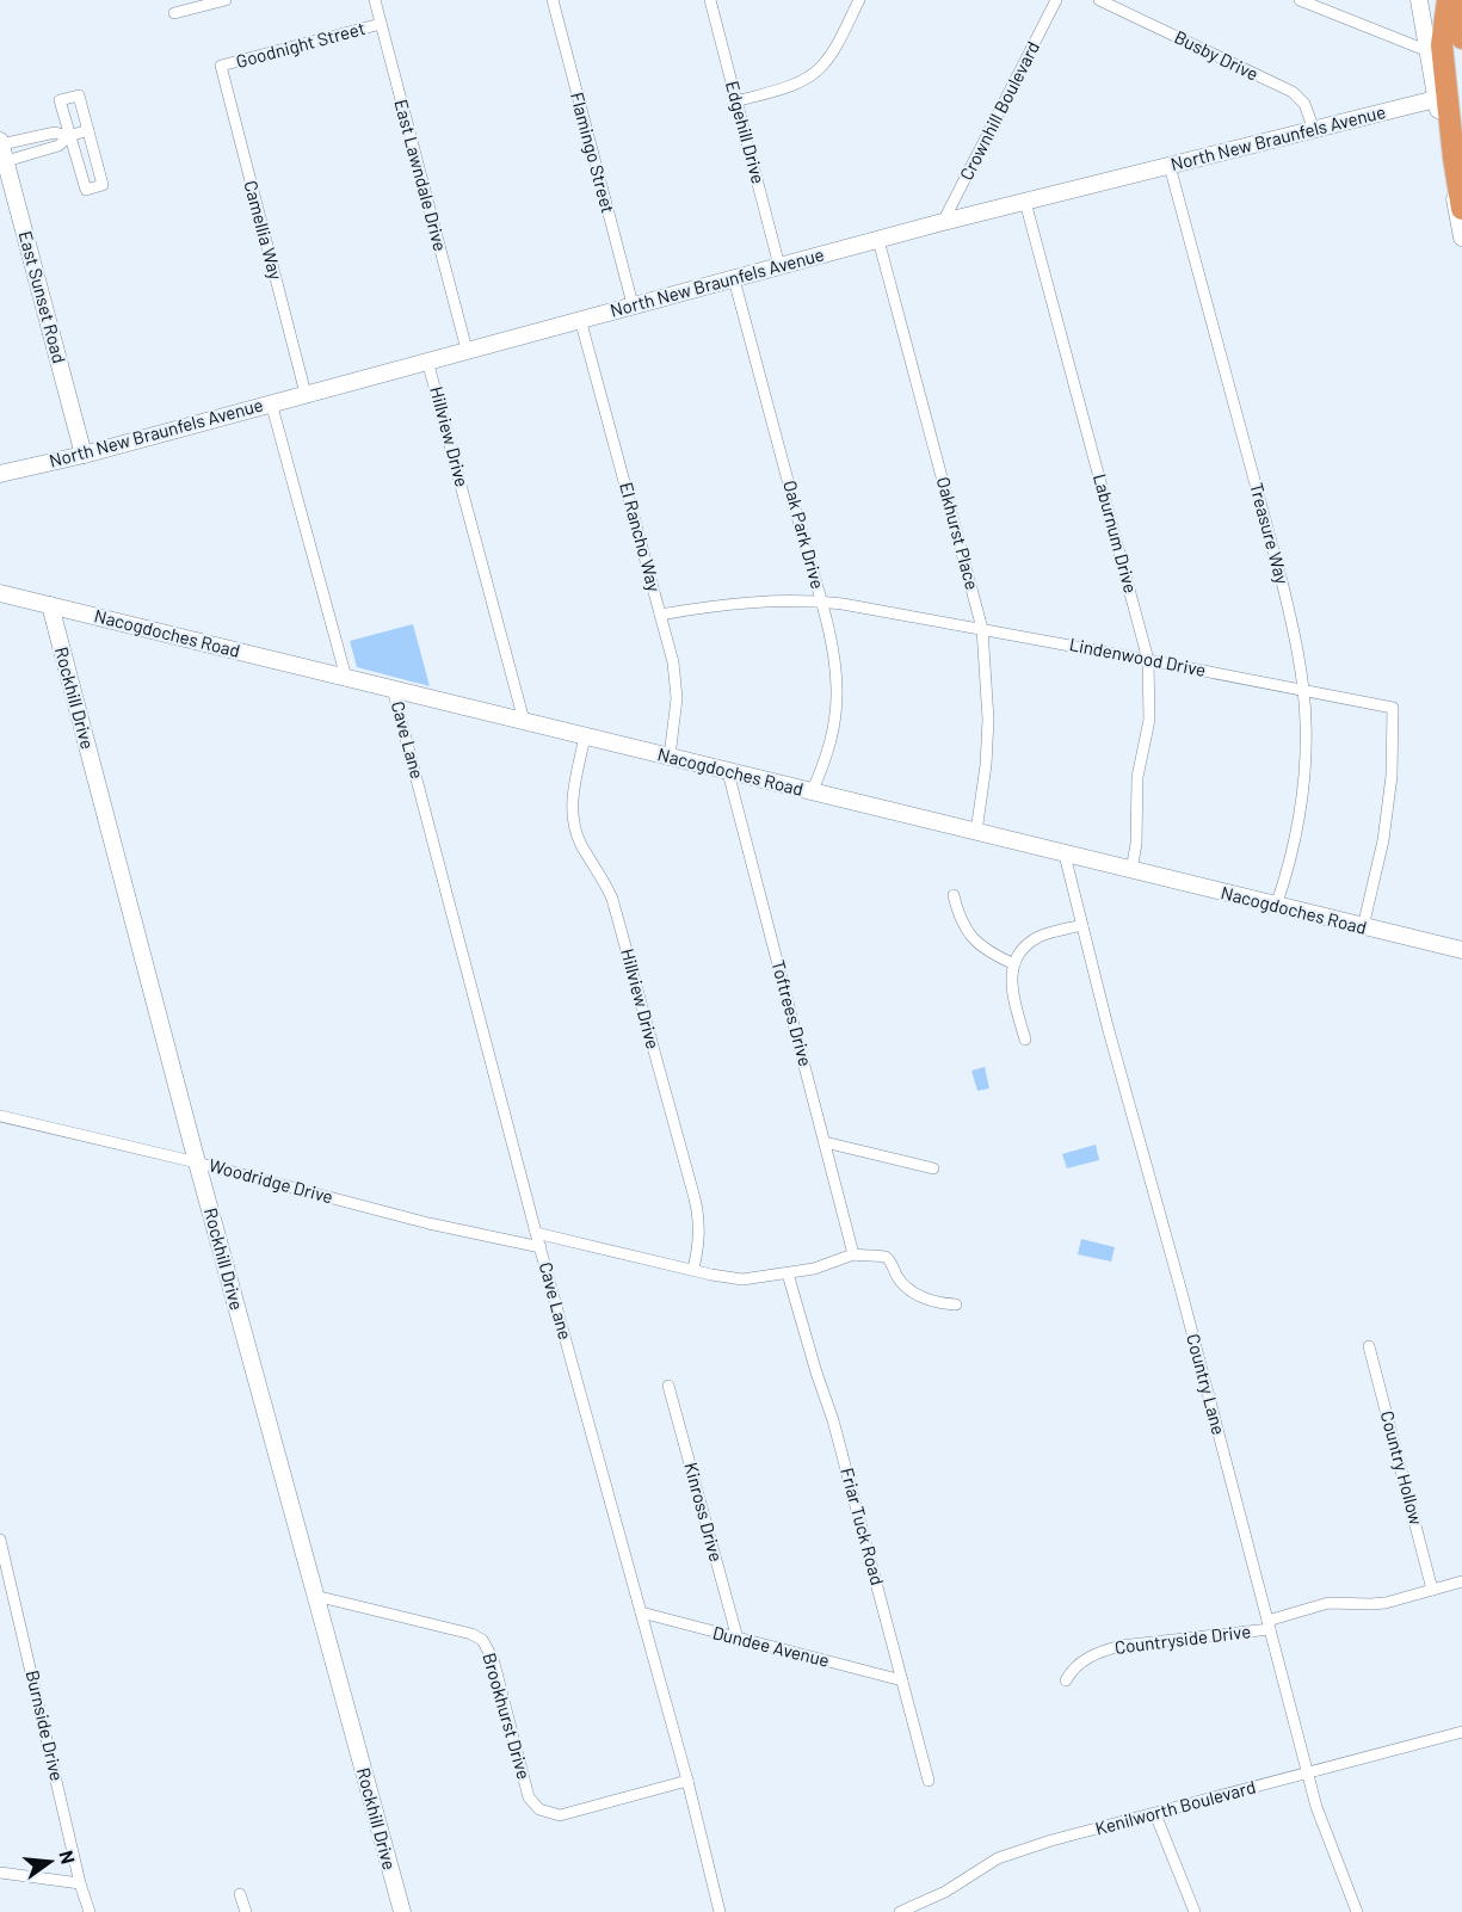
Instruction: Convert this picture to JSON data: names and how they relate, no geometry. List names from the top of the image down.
{
  "streets": {
    "street": [
      "Goodnight Street",
      "Busby Drive",
      "Crownhill Boulevard",
      "Edgehill Drive",
      "North New Braunfels Avenue",
      "Flamingo Street",
      "East Lawndale Drive",
      "Camellia Way",
      "East Sunset Road",
      "Hillview Drive",
      "Oakhurst Place",
      "Laburnum Drive",
      "Treasure Way",
      "Oak Park Drive",
      "El Rancho Way",
      "Nacogdoches Road",
      "Lindenwood Drive",
      "Rockhill Drive",
      "Cave Lane",
      "Toftrees Drive",
      "Woodridge Drive",
      "Country Lane",
      "Country Hollow",
      "Kinross Drive",
      "Friar Tuck Road",
      "Countryside Drive",
      "Dundee Avenue",
      "Brookhurst Drive",
      "Burnside Drive",
      "Kenilworth Boulevard"
    ]
  },
  "crossings": [
    ["Goodnight Street", "East Lawndale Drive"],
    ["Goodnight Street", "Camellia Way"],
    ["Busby Drive", "North New Braunfels Avenue"],
    ["Crownhill Boulevard", "North New Braunfels Avenue"],
    ["Edgehill Drive", "North New Braunfels Avenue"],
    ["North New Braunfels Avenue", "Flamingo Street"],
    ["North New Braunfels Avenue", "East Lawndale Drive"],
    ["North New Braunfels Avenue", "Camellia Way"],
    ["North New Braunfels Avenue", "East Sunset Road"],
    ["North New Braunfels Avenue", "Hillview Drive"],
    ["North New Braunfels Avenue", "Oakhurst Place"],
    ["North New Braunfels Avenue", "Laburnum Drive"],
    ["North New Braunfels Avenue", "Treasure Way"],
    ["North New Braunfels Avenue", "Oak Park Drive"],
    ["North New Braunfels Avenue", "El Rancho Way"],
    ["Hillview Drive", "Nacogdoches Road"],
    ["Oakhurst Place", "Nacogdoches Road"],
    ["Oakhurst Place", "Lindenwood Drive"],
    ["Laburnum Drive", "Nacogdoches Road"],
    ["Laburnum Drive", "Lindenwood Drive"],
    ["Treasure Way", "Nacogdoches Road"],
    ["Treasure Way", "Lindenwood Drive"],
    ["Oak Park Drive", "Nacogdoches Road"],
    ["Oak Park Drive", "Lindenwood Drive"],
    ["El Rancho Way", "Nacogdoches Road"],
    ["El Rancho Way", "Lindenwood Drive"],
    ["Nacogdoches Road", "Lindenwood Drive"],
    ["Nacogdoches Road", "Rockhill Drive"],
    ["Nacogdoches Road", "Cave Lane"],
    ["Nacogdoches Road", "Toftrees Drive"],
    ["Nacogdoches Road", "Country Lane"],
    ["Rockhill Drive", "Woodridge Drive"],
    ["Rockhill Drive", "Brookhurst Drive"],
    ["Cave Lane", "Woodridge Drive"],
    ["Cave Lane", "Dundee Avenue"],
    ["Cave Lane", "Brookhurst Drive"],
    ["Country Lane", "Countryside Drive"],
    ["Country Lane", "Kenilworth Boulevard"],
    ["Country Hollow", "Countryside Drive"],
    ["Kinross Drive", "Dundee Avenue"],
    ["Friar Tuck Road", "Dundee Avenue"]
  ],
  "north": "right"
}
